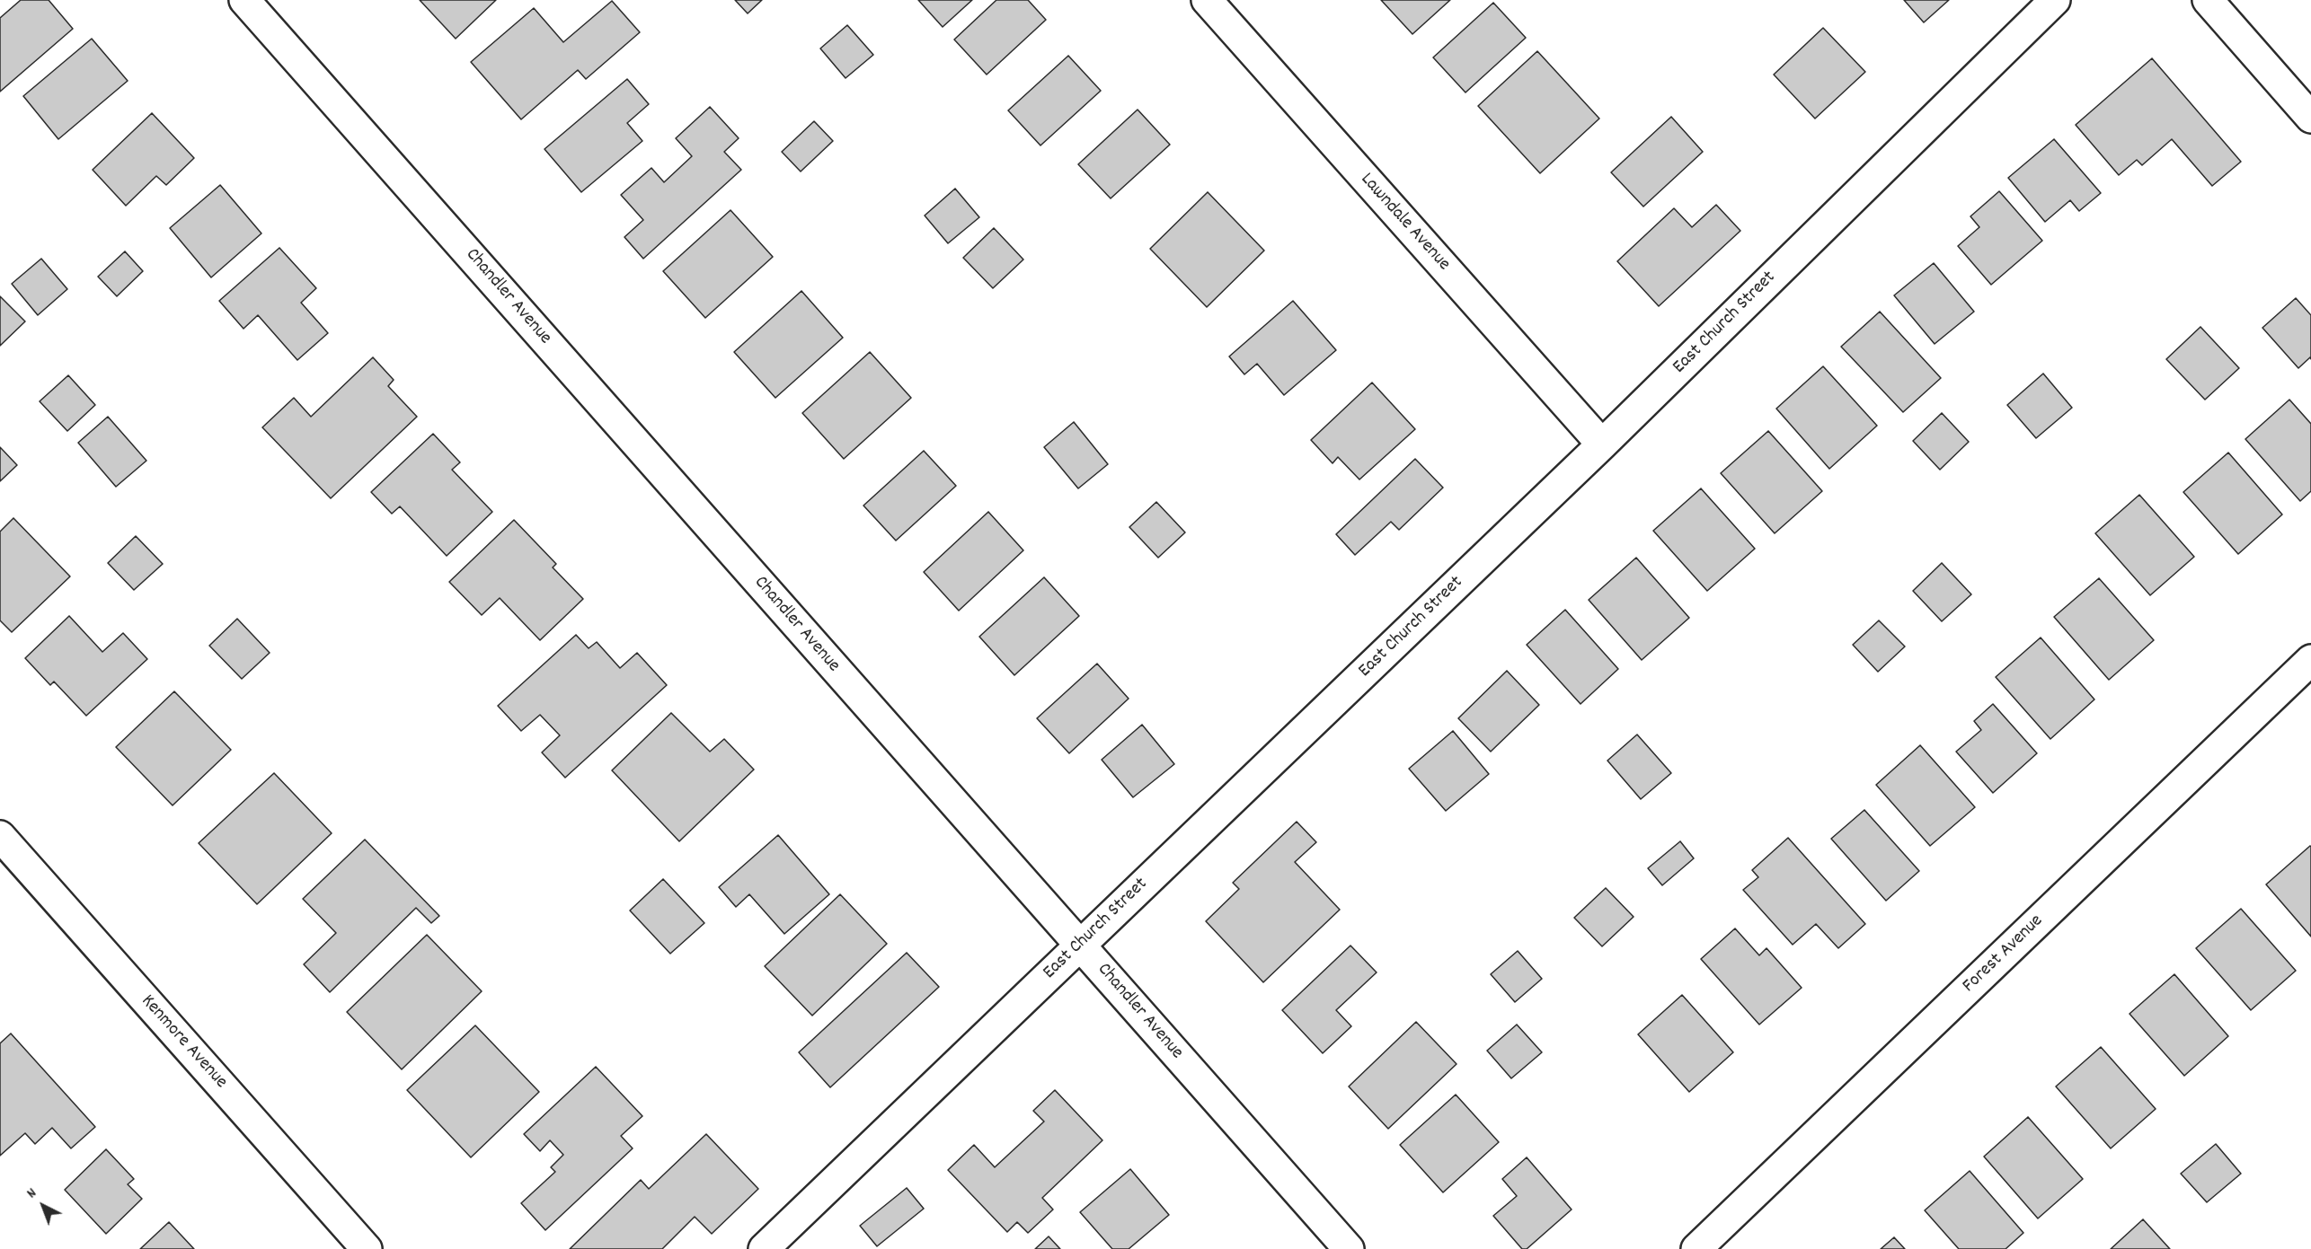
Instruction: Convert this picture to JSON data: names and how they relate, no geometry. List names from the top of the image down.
{
  "streets": {
    "street": [
      "Lawndale Avenue",
      "Chandler Avenue",
      "East Church Street",
      "Forest Avenue",
      "Kenmore Avenue"
    ]
  },
  "crossings": [
    ["Lawndale Avenue", "East Church Street"],
    ["Chandler Avenue", "East Church Street"]
  ],
  "north": "top left"
}
